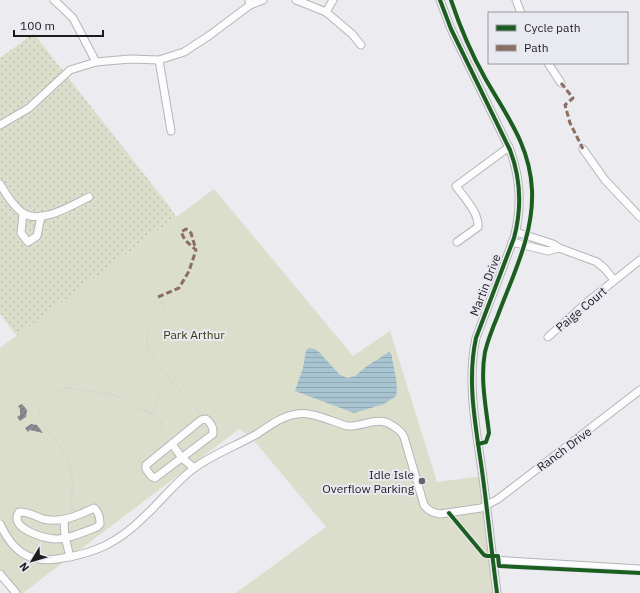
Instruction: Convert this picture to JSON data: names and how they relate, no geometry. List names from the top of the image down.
{
  "streets": {
    "street": ["Martin Drive", "Paige Court", "Ranch Drive"]
  },
  "crossings": [
    ["Martin Drive", "Ranch Drive"]
  ],
  "parks": ["Park Arthur"],
  "places": ["Idle Isle Overflow Parking"],
  "legend": ["Cycle path", "Path"],
  "scale_bar": "100 m",
  "north": "bottom left"
}
